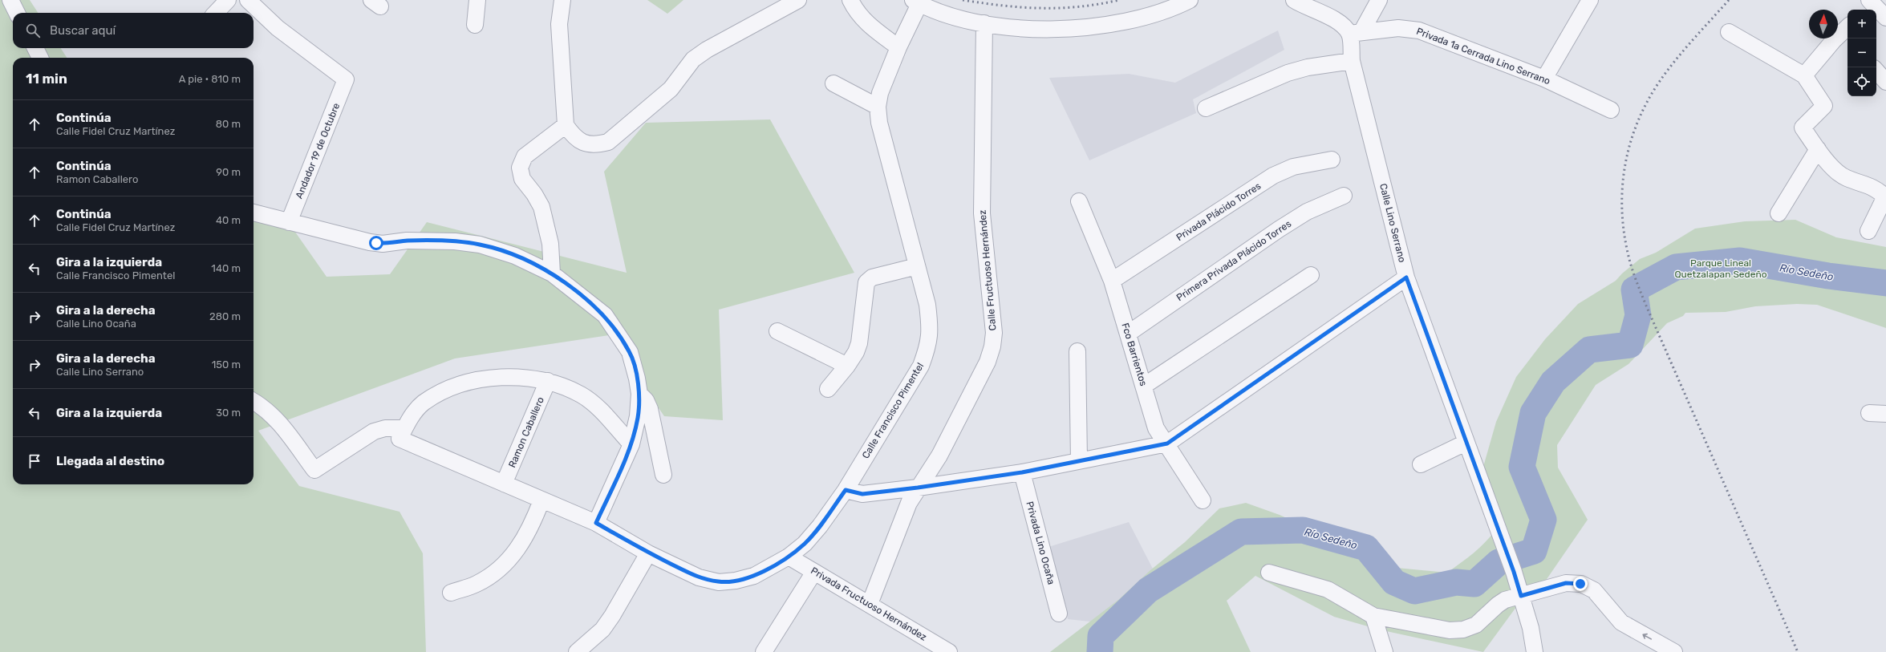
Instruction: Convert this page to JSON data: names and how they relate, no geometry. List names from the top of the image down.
{
  "streets": {
    "street": [
      "Privada 1a Cerrada Lino Serrano",
      "Andador 19 de Octubre",
      "Privada Plácido Torres",
      "Calle Lino Serrano",
      "Primera Privada Plácido Torres",
      "Calle Fructuoso Hernández",
      "Fco Barrientos",
      "Calle Francisco Pimentel",
      "Ramon Caballero",
      "Privada Lino Ocaña",
      "Privada Fructuoso Hernández"
    ]
  },
  "crossings": [
    ["Privada 1a Cerrada Lino Serrano", "Calle Lino Serrano"],
    ["Privada Plácido Torres", "Fco Barrientos"],
    ["Primera Privada Plácido Torres", "Fco Barrientos"],
    ["Calle Fructuoso Hernández", "Privada Fructuoso Hernández"],
    ["Calle Francisco Pimentel", "Ramon Caballero"],
    ["Calle Francisco Pimentel", "Privada Fructuoso Hernández"]
  ],
  "water": ["Río Sedeño"],
  "parks": ["Parque Lineal Quetzalapan Sedeño"],
  "north": "top",
  "page": {
    "map_buttons": ["+", "−"],
    "search": "Buscar aquí",
    "heading": ["11 min", "A pie · 810 m"],
    "list": [
      ["Continúa", "Calle Fidel Cruz Martínez", "80 m"],
      ["Continúa", "Ramon Caballero", "90 m"],
      ["Continúa", "Calle Fidel Cruz Martínez", "40 m"],
      ["Gira a la izquierda", "Calle Francisco Pimentel", "140 m"],
      ["Gira a la derecha", "Calle Lino Ocaña", "280 m"],
      ["Gira a la derecha", "Calle Lino Serrano", "150 m"],
      ["Gira a la izquierda", "30 m"],
      "Llegada al destino"
    ]
  }
}
